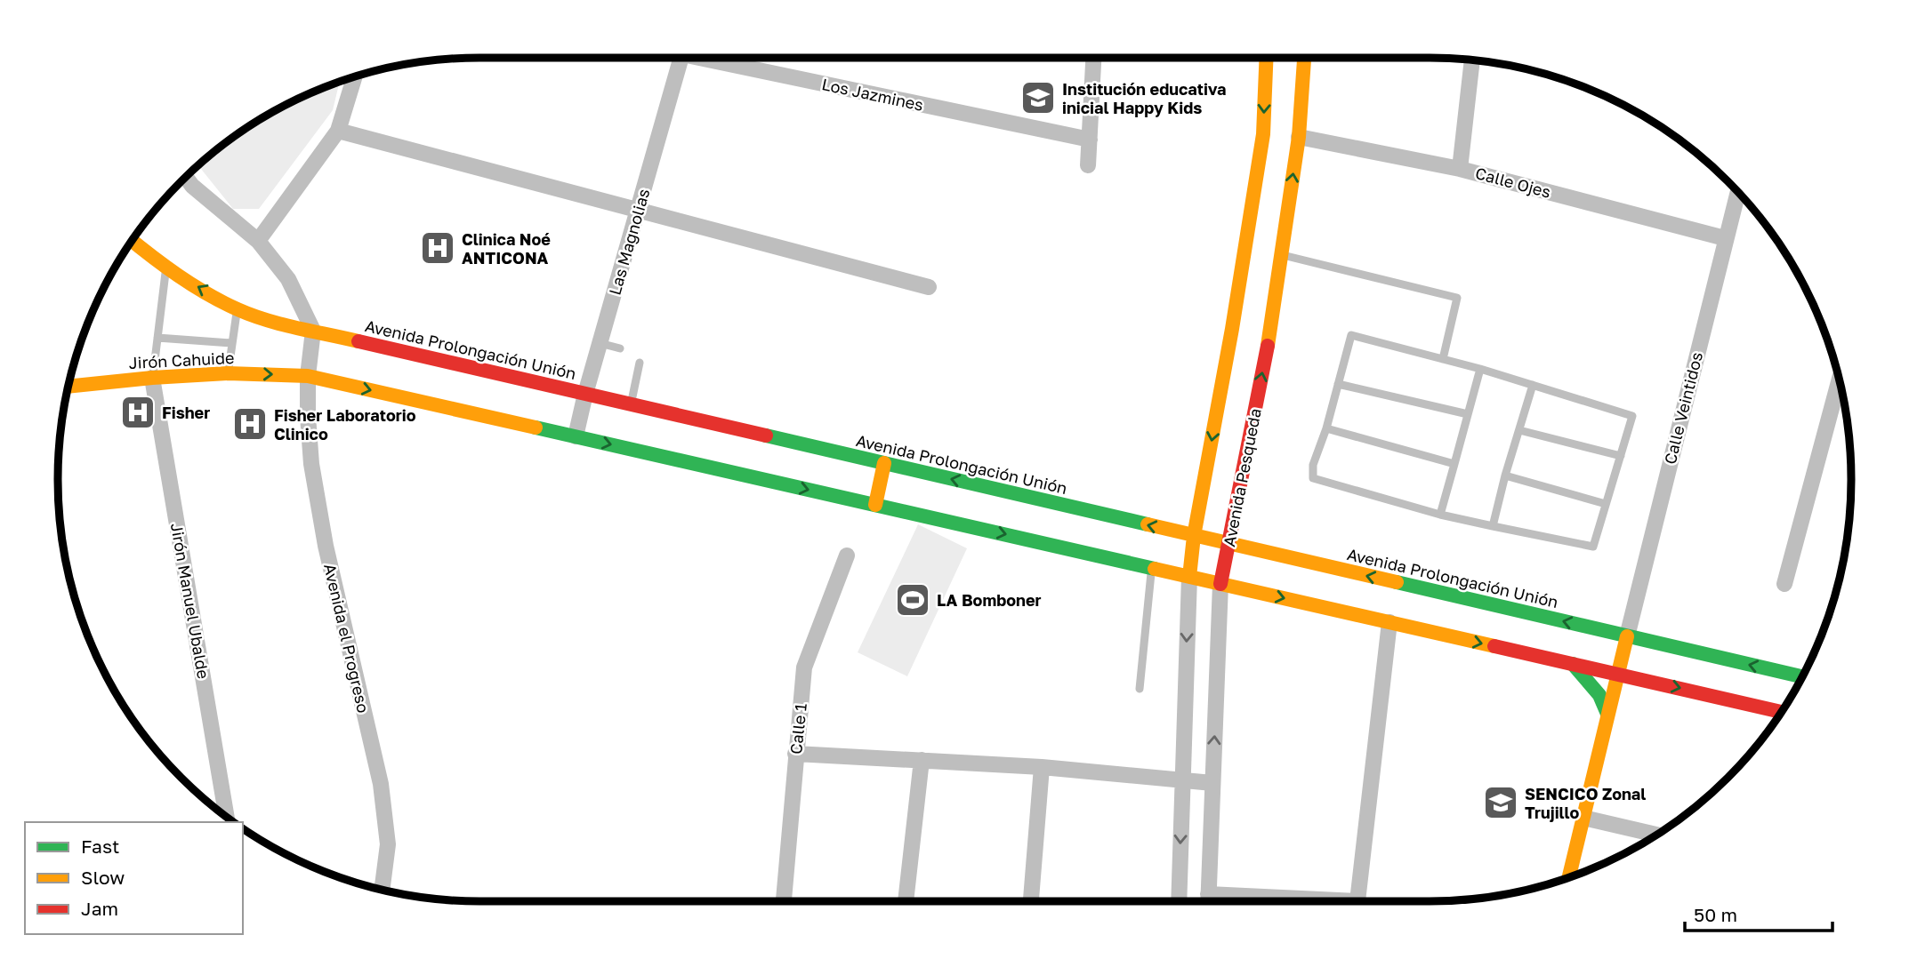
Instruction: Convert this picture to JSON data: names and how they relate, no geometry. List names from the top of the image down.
{
  "streets": {
    "main road": ["Avenida Prolongación Unión", "Jirón Cahuide", "Avenida Pesqueda"],
    "street": [
      "Los Jazmines",
      "Calle Ojes",
      "Las Magnolias",
      "Calle Veintidos",
      "Jirón Manuel Ubalde",
      "Avenida el Progreso",
      "Calle 1"
    ]
  },
  "crossings": [
    ["Calle Ojes", "Calle Veintidos"],
    ["Calle Ojes", "Avenida Pesqueda"],
    ["Las Magnolias", "Avenida Prolongación Unión"],
    ["Avenida Prolongación Unión", "Calle Veintidos"],
    ["Avenida Prolongación Unión", "Avenida Pesqueda"],
    ["Avenida Prolongación Unión", "Avenida el Progreso"],
    ["Jirón Cahuide", "Jirón Manuel Ubalde"],
    ["Jirón Cahuide", "Avenida el Progreso"]
  ],
  "places": {
    "school or university": ["Institución educativa inicial Happy Kids", "SENCICO Zonal Trujillo"],
    "hospital": ["Clinica Noé ANTICONA", "Fisher", "Fisher Laboratorio Clinico"],
    "sports": ["LA Bomboner"]
  },
  "legend": ["Fast", "Slow", "Jam"],
  "scale_bar": "50 m"
}
